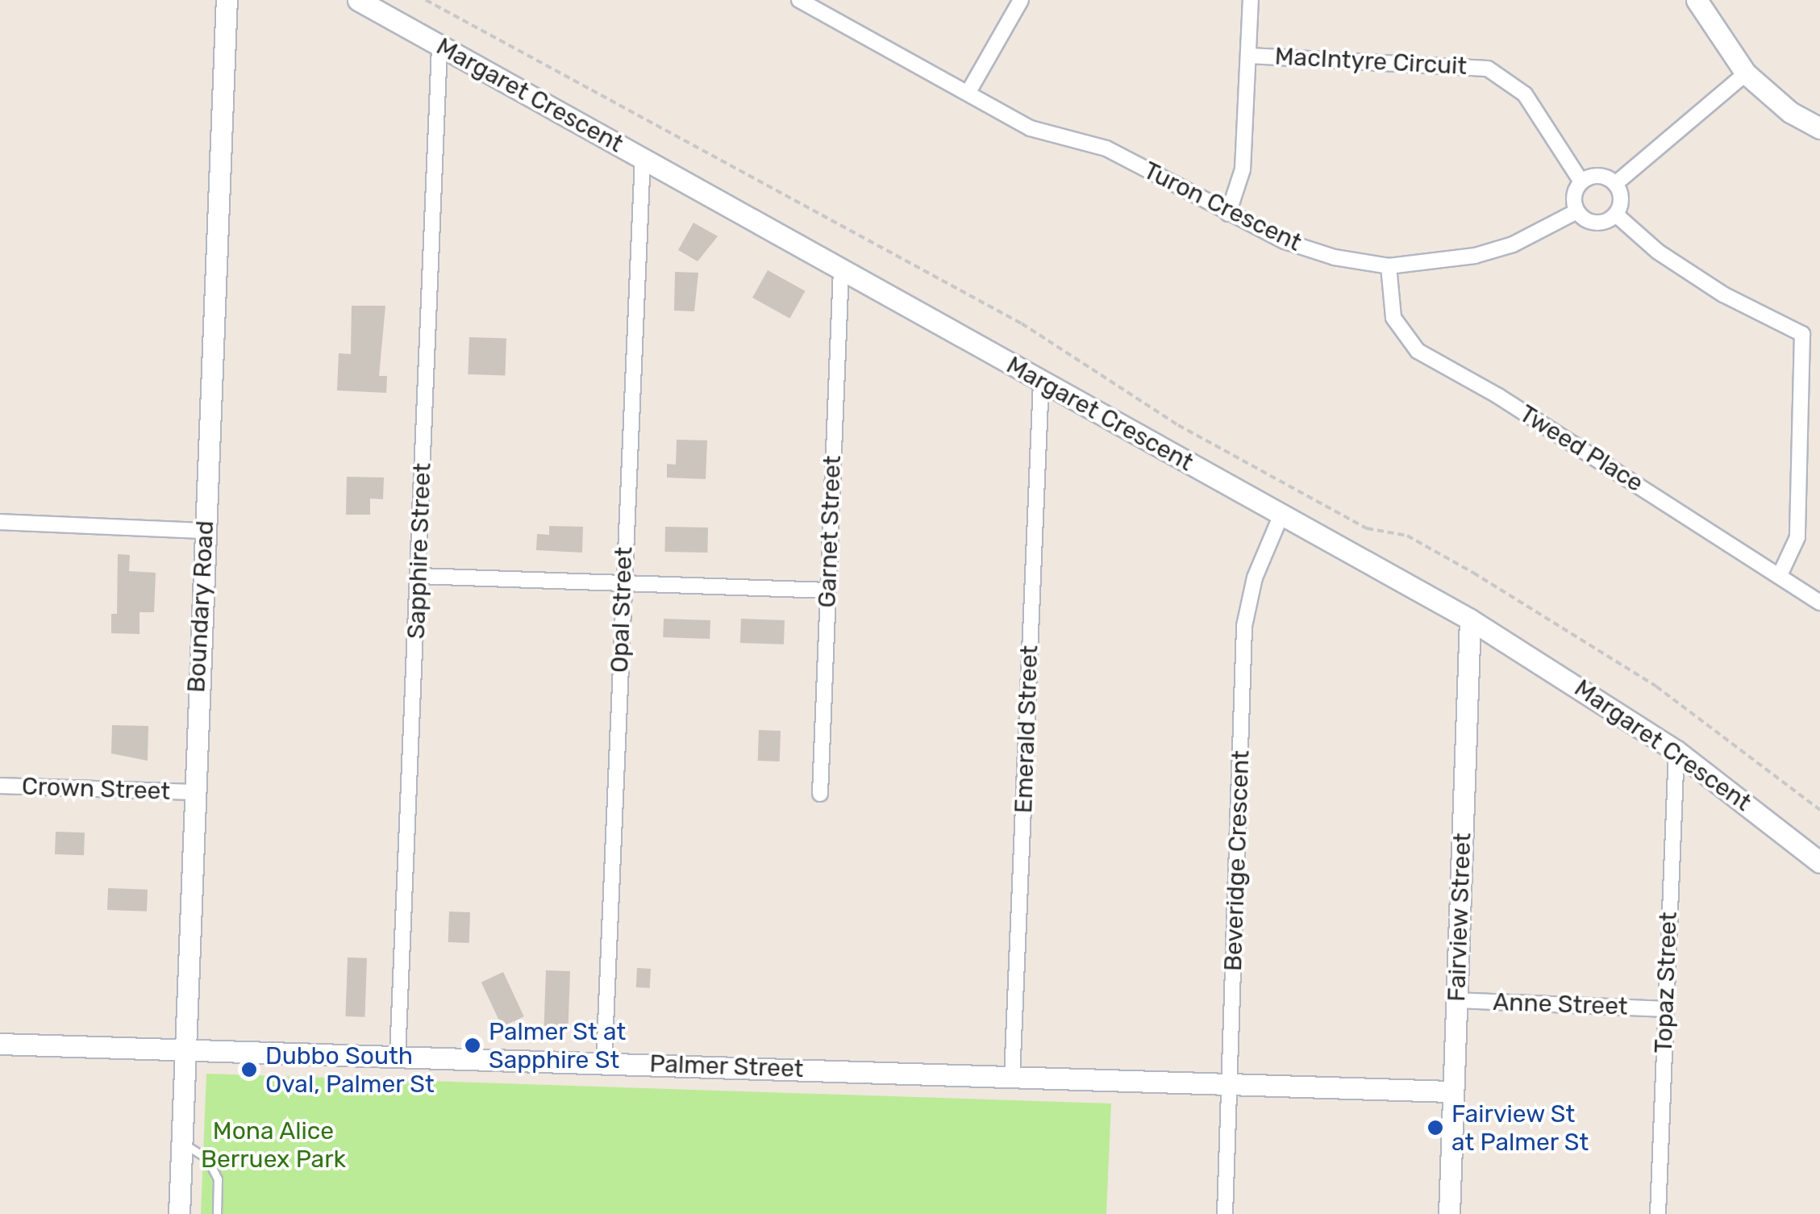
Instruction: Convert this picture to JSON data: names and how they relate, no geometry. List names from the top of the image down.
{
  "streets": {
    "street": [
      "MacIntyre Circuit",
      "Margaret Crescent",
      "Turon Crescent",
      "Tweed Place",
      "Garnet Street",
      "Sapphire Street",
      "Boundary Road",
      "Opal Street",
      "Emerald Street",
      "Crown Street",
      "Beveridge Crescent",
      "Fairview Street",
      "Topaz Street",
      "Anne Street",
      "Palmer Street"
    ]
  },
  "crossings": [
    ["MacIntyre Circuit", "Turon Crescent"],
    ["Margaret Crescent", "Garnet Street"],
    ["Margaret Crescent", "Sapphire Street"],
    ["Margaret Crescent", "Opal Street"],
    ["Margaret Crescent", "Emerald Street"],
    ["Margaret Crescent", "Beveridge Crescent"],
    ["Margaret Crescent", "Fairview Street"],
    ["Margaret Crescent", "Topaz Street"],
    ["Turon Crescent", "Tweed Place"],
    ["Sapphire Street", "Palmer Street"],
    ["Boundary Road", "Crown Street"],
    ["Boundary Road", "Palmer Street"],
    ["Opal Street", "Palmer Street"],
    ["Emerald Street", "Palmer Street"],
    ["Beveridge Crescent", "Palmer Street"],
    ["Fairview Street", "Anne Street"],
    ["Fairview Street", "Palmer Street"],
    ["Topaz Street", "Anne Street"]
  ],
  "parks": ["Mona Alice Berruex Park"],
  "places": ["Palmer St at Sapphire St", "Dubbo South Oval, Palmer St", "Fairview St at Palmer St"]
}
